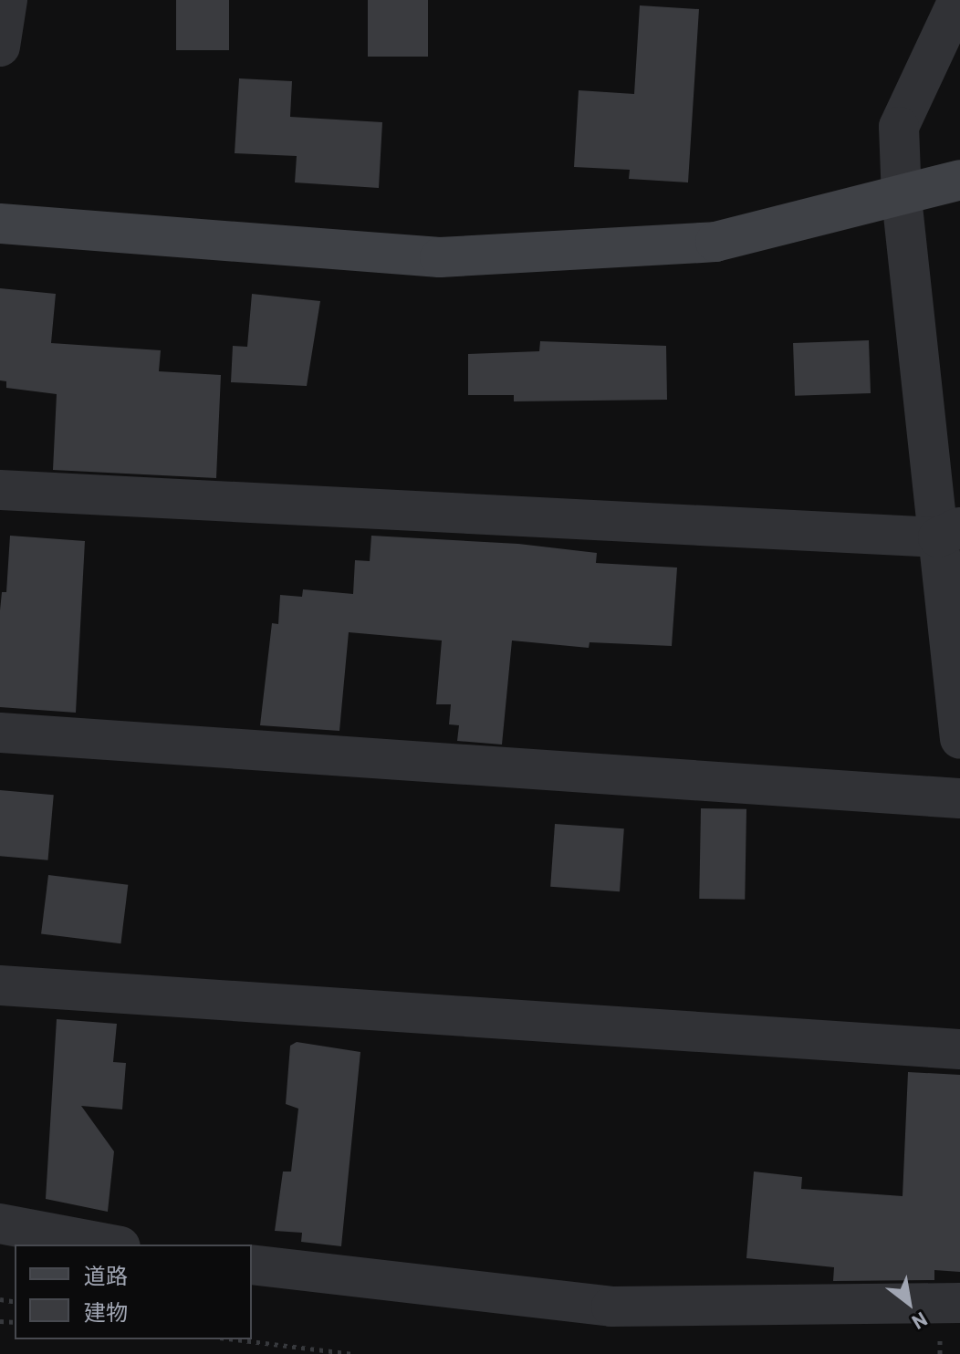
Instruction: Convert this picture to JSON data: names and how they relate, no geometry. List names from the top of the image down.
{
  "legend": ["道路", "建物"],
  "north": "bottom right"
}
